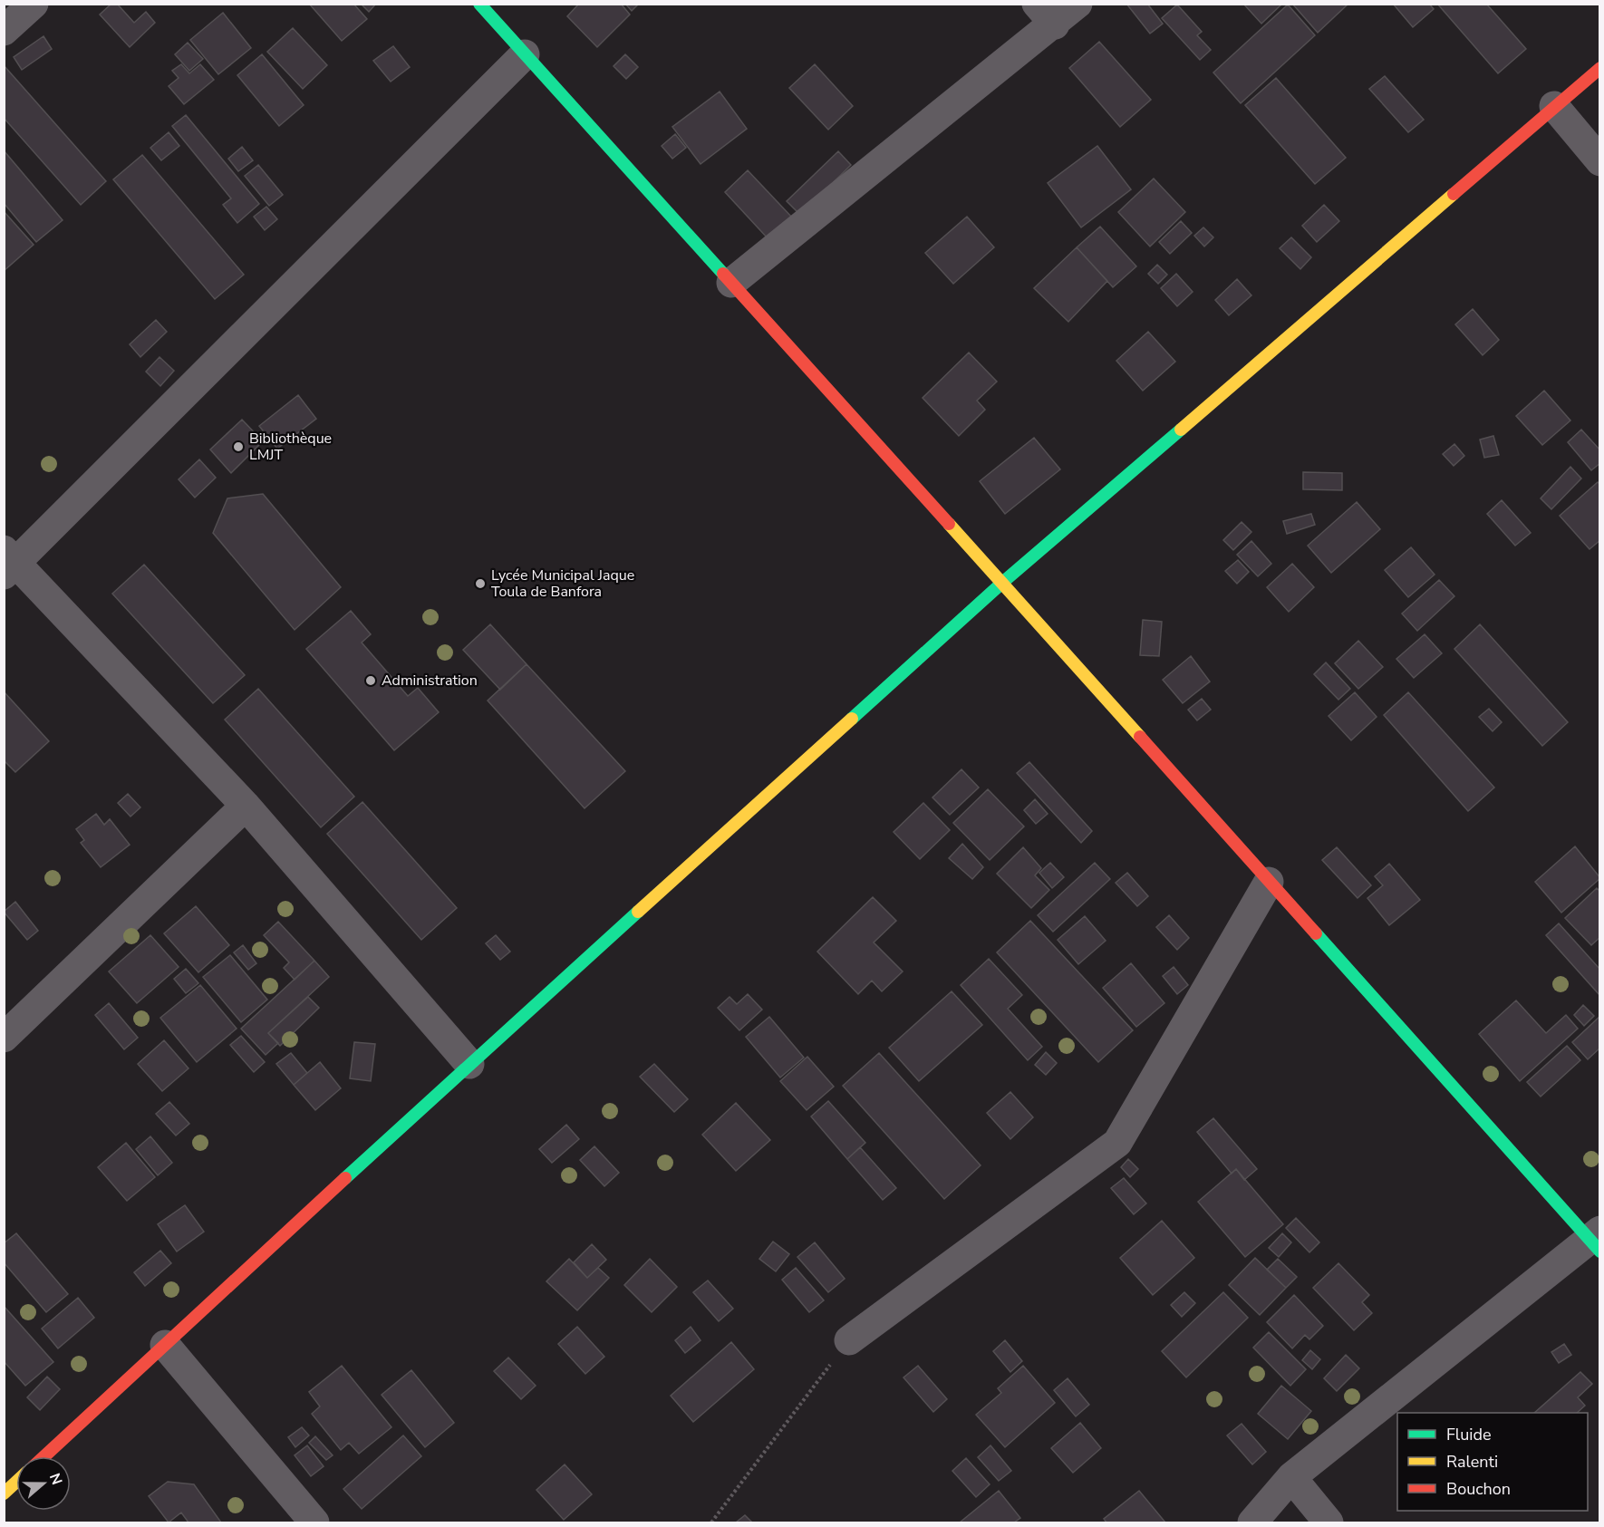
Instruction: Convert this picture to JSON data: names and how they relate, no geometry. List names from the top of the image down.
{
  "places": ["Bibliothèque LMJT", "Lycée Municipal Jaque Toula de Banfora", "Administration"],
  "legend": ["Fluide", "Ralenti", "Bouchon"],
  "north": "right"
}
